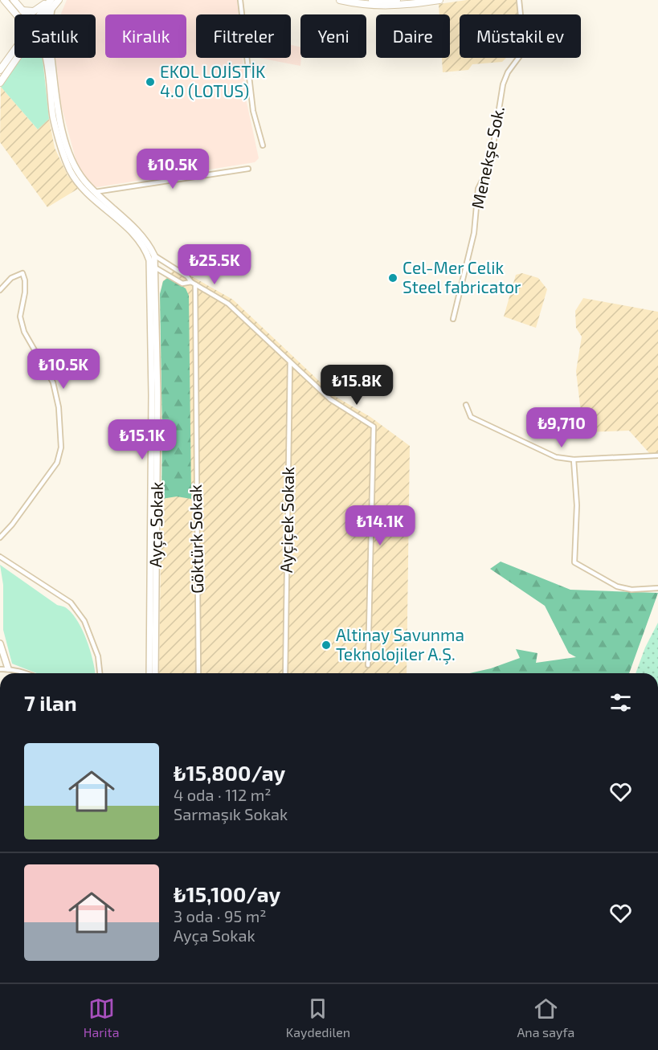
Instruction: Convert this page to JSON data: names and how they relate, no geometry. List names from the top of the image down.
{
  "streets": {
    "street": [
      "Menekşe Sok.",
      "Ayçiçek Sokak",
      "Ayça Sokak",
      "Göktürk Sokak"
    ]
  },
  "places": ["EKOL LOJİSTİK 4.0 (LOTUS)", "Cel-Mer Celik Steel fabricator", "Altinay Savunma Teknolojiler A.Ş."],
  "page": {
    "chip": [
      "Satılık",
      "Kiralık",
      "Filtreler",
      "Yeni",
      "Daire",
      "Müstakil ev"
    ],
    "price": [
      "₺10.5K",
      "₺25.5K",
      "₺10.5K",
      "₺15.8K",
      "₺9,710",
      "₺15.1K",
      "₺14.1K"
    ],
    "heading": "7 ilan",
    "list": [
      {
        "name": "₺15,800/ay",
        "note": "4 oda · 112 m² · Sarmaşık Sokak"
      },
      {
        "name": "₺15,100/ay",
        "note": "3 oda · 95 m² · Ayça Sokak"
      }
    ],
    "tabs": ["Harita", "Kaydedilen", "Ana sayfa"]
  }
}
